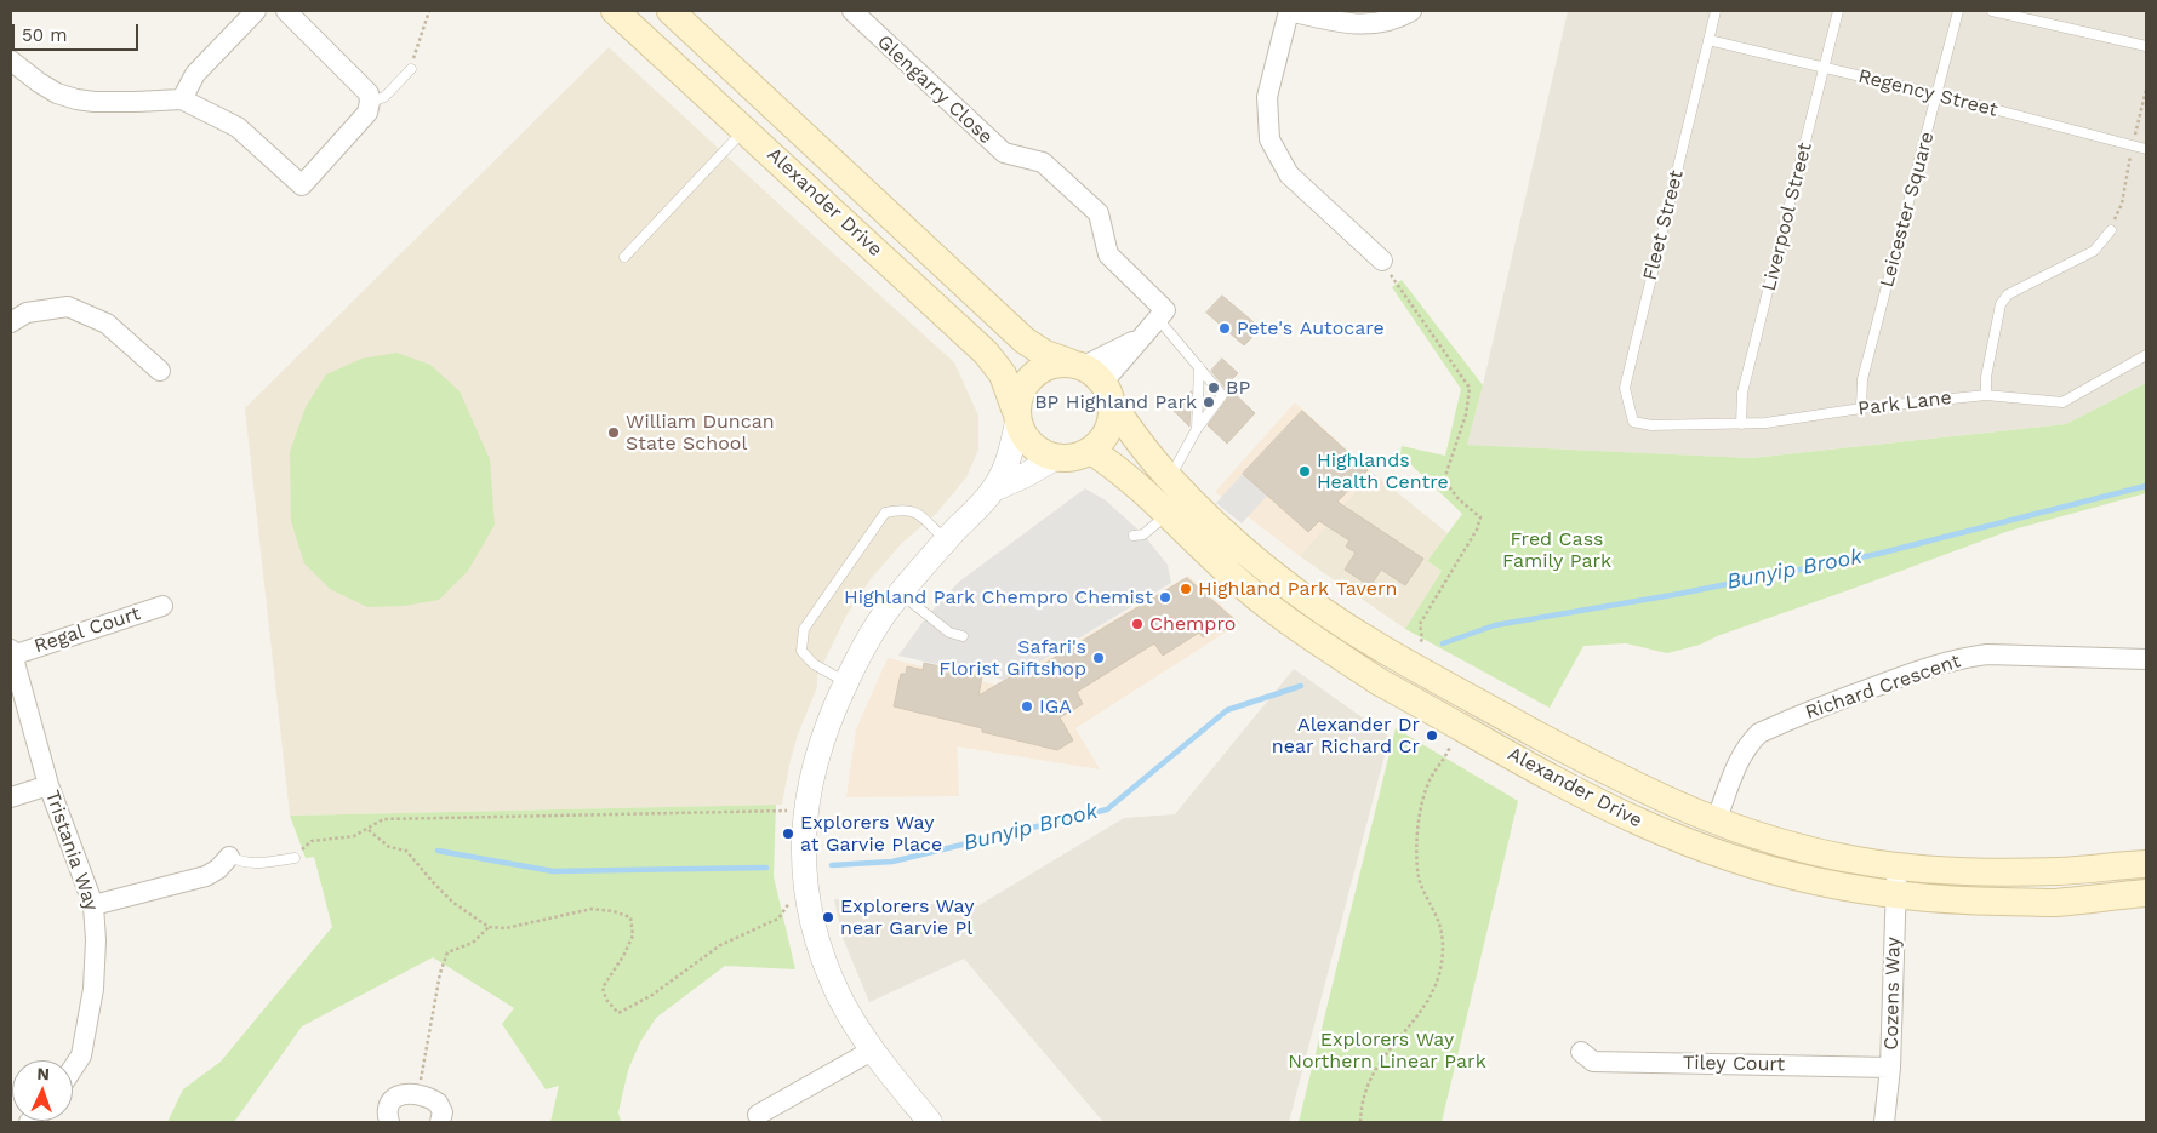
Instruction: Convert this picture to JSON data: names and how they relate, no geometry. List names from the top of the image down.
{
  "streets": {
    "main road": ["Alexander Drive"],
    "street": [
      "Glengarry Close",
      "Regal Court",
      "Richard Crescent",
      "Tristania Way",
      "Cozens Way",
      "Tiley Court"
    ],
    "lane": [
      "Regency Street",
      "Leicester Square",
      "Liverpool Street",
      "Fleet Street",
      "Park Lane"
    ]
  },
  "crossings": [
    ["Regency Street", "Leicester Square"],
    ["Regency Street", "Liverpool Street"],
    ["Regency Street", "Fleet Street"],
    ["Alexander Drive", "Richard Crescent"],
    ["Alexander Drive", "Cozens Way"],
    ["Leicester Square", "Park Lane"],
    ["Liverpool Street", "Park Lane"],
    ["Fleet Street", "Park Lane"],
    ["Regal Court", "Tristania Way"],
    ["Cozens Way", "Tiley Court"]
  ],
  "water": ["Bunyip Brook"],
  "parks": ["Fred Cass Family Park", "Explorers Way Northern Linear Park"],
  "places": [
    "Pete's Autocare",
    "BP",
    "BP Highland Park",
    "William Duncan State School",
    "Highlands Health Centre",
    "Highland Park Tavern",
    "Highland Park Chempro Chemist",
    "Chempro",
    "Safari's Florist Giftshop",
    "IGA",
    "Alexander Dr near Richard Cr",
    "Explorers Way at Garvie Place",
    "Explorers Way near Garvie Pl"
  ],
  "scale_bar": "50 m",
  "north": "top"
}
